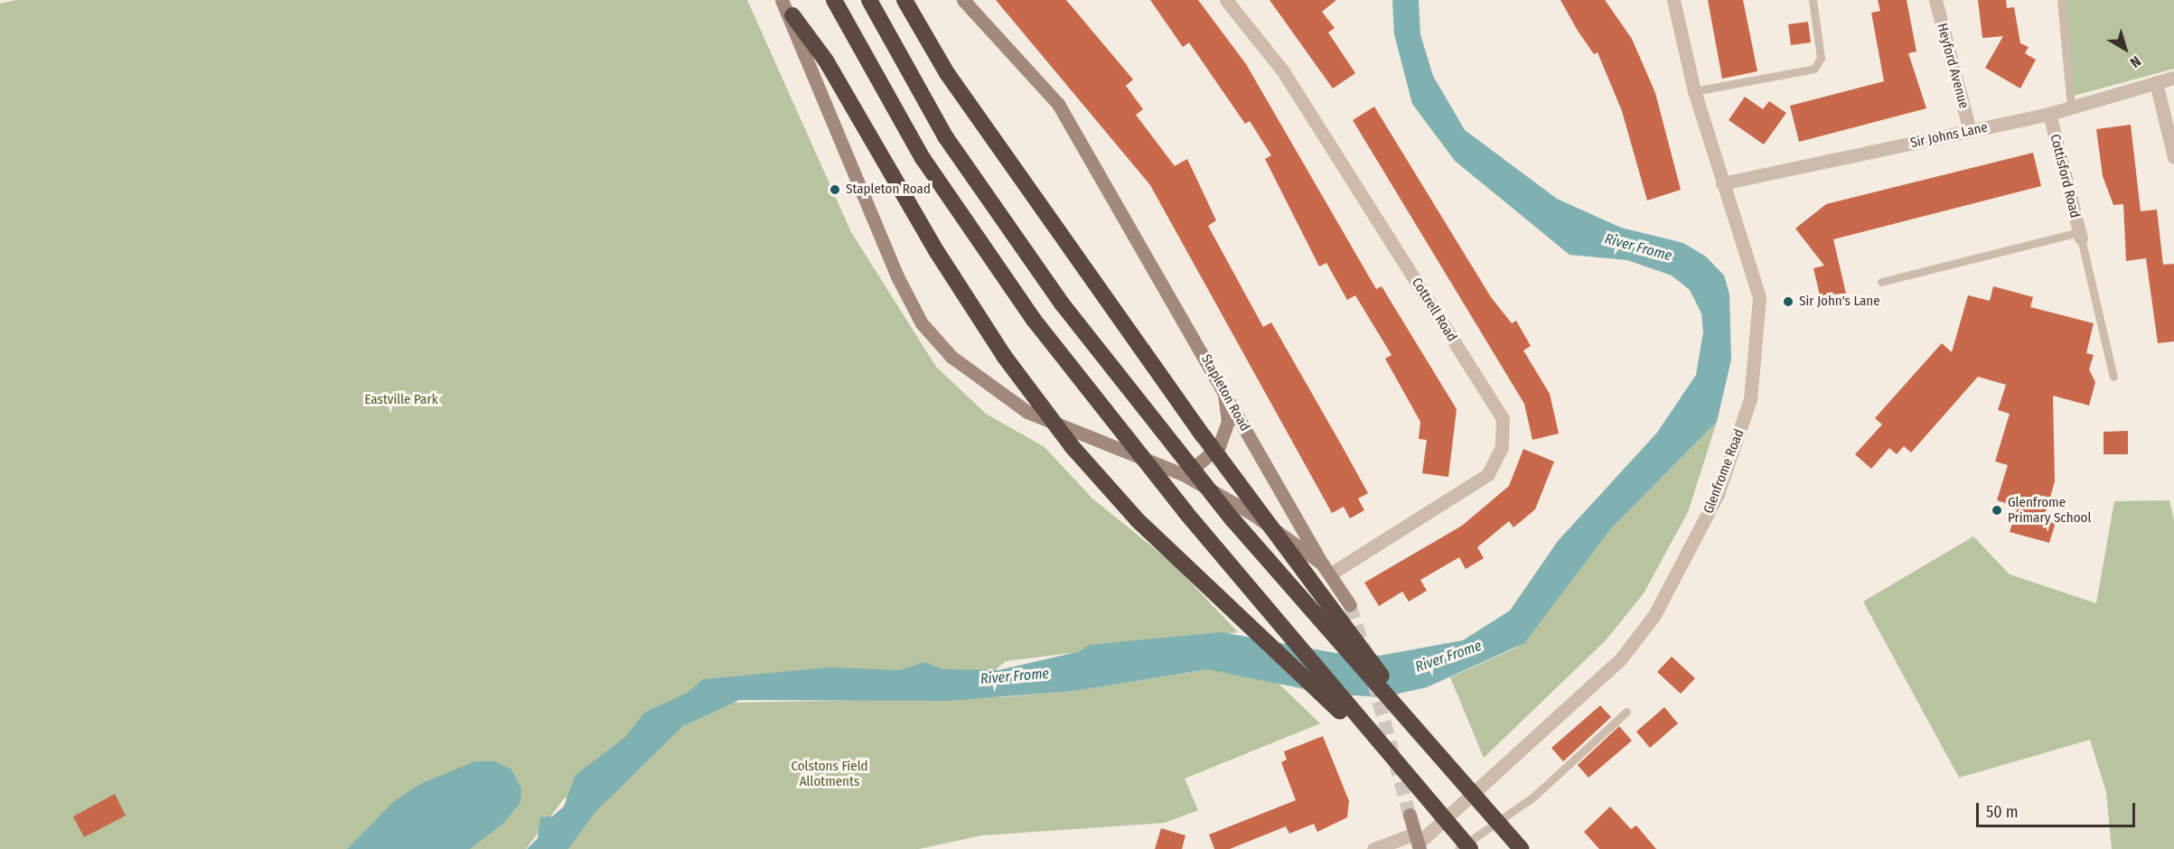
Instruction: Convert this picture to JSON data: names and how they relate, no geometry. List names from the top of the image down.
{
  "streets": {
    "main road": ["Stapleton Road"],
    "street": [
      "Heyford Avenue",
      "Sir Johns Lane",
      "Cottisford Road",
      "Cottrell Road",
      "Glenfrome Road"
    ]
  },
  "crossings": [
    ["Heyford Avenue", "Sir Johns Lane"],
    ["Sir Johns Lane", "Cottisford Road"],
    ["Sir Johns Lane", "Glenfrome Road"],
    ["Cottrell Road", "Stapleton Road"]
  ],
  "water": ["River Frome"],
  "parks": ["Eastville Park", "Colstons Field Allotments"],
  "places": ["Stapleton Road", "Sir John's Lane", "Glenfrome Primary School"],
  "scale_bar": "50 m",
  "north": "bottom right"
}
